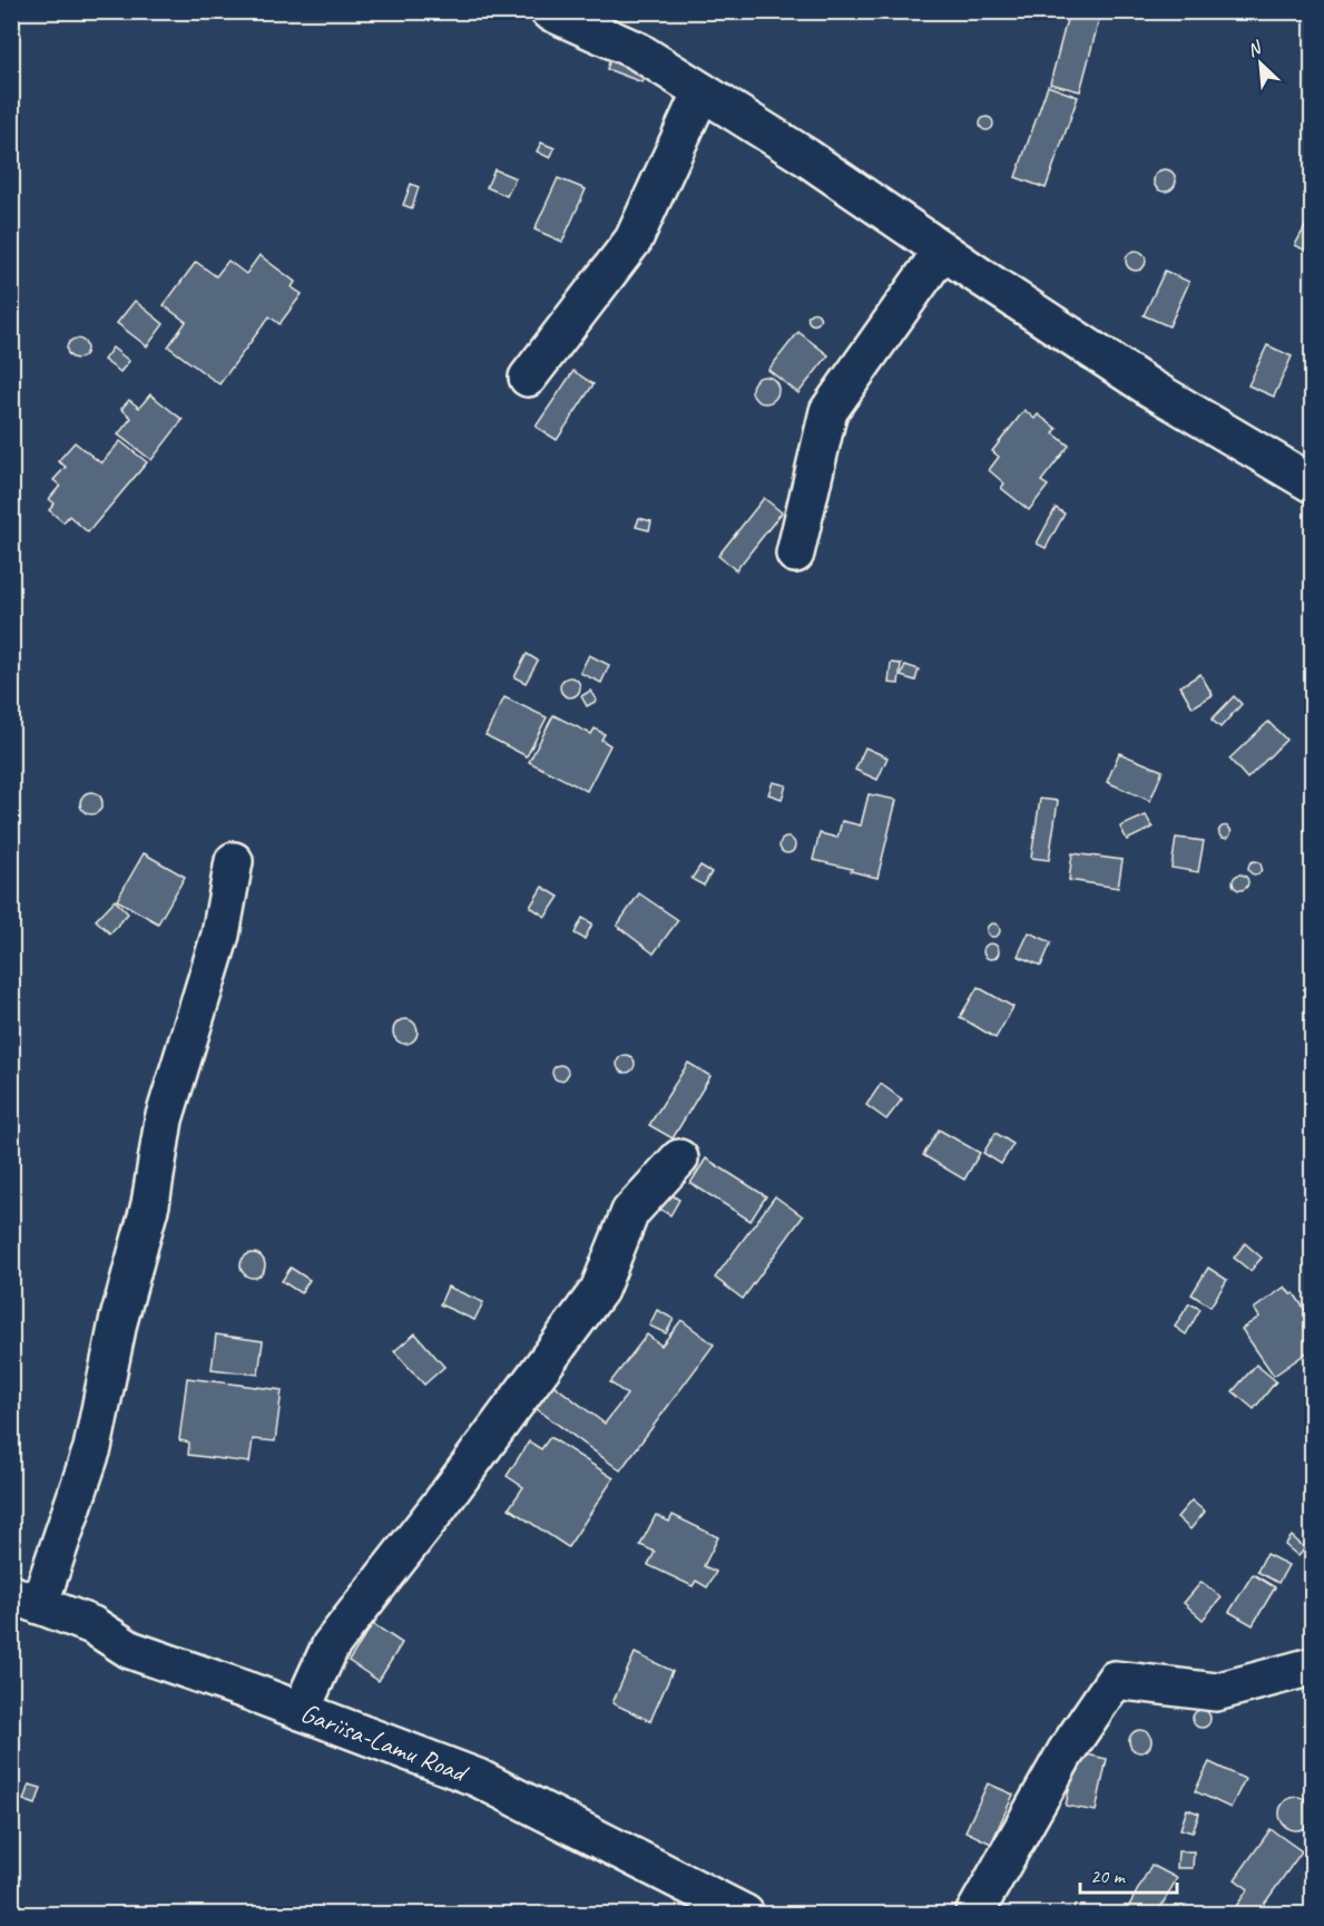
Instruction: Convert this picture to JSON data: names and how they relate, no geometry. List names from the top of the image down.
{
  "streets": {
    "street": ["Gariisa-Lamu Road"]
  },
  "scale_bar": "20 m",
  "north": "top left"
}
